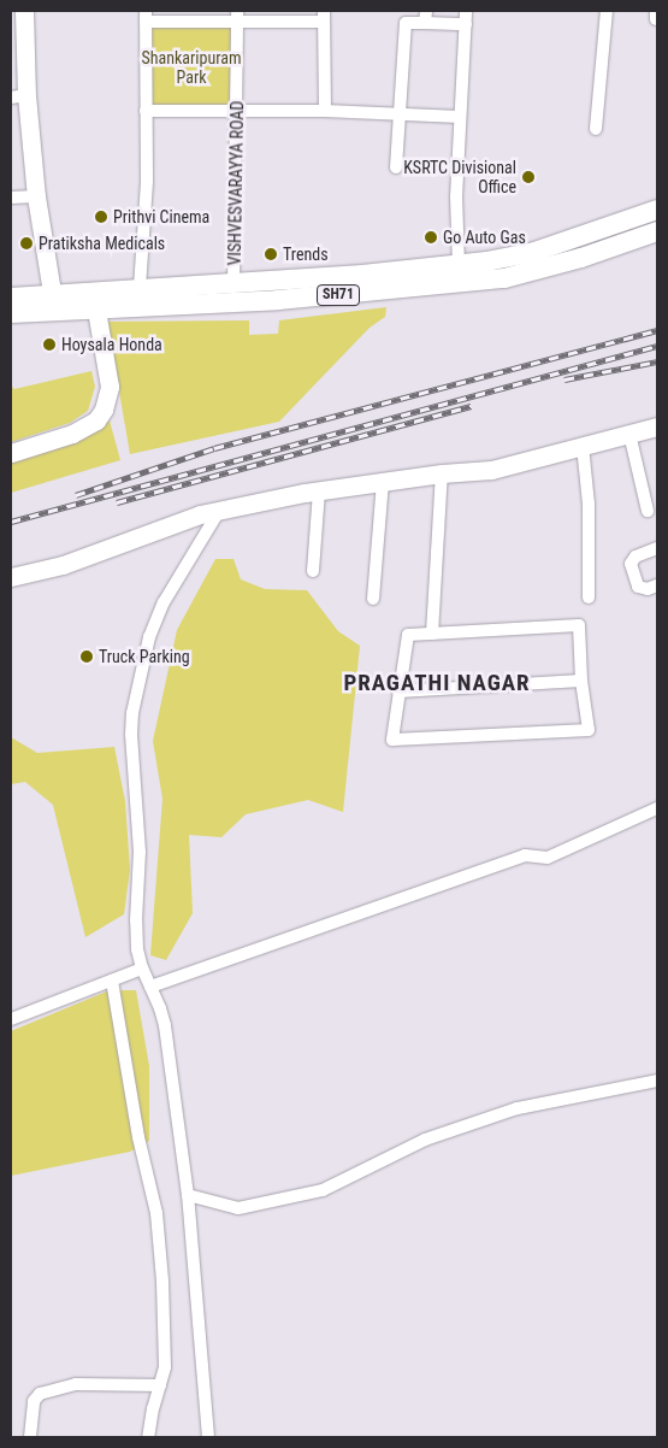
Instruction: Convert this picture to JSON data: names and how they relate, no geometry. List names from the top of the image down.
{
  "streets": {
    "main road": ["SH71"],
    "street": ["VISHVESVARAYYA ROAD"]
  },
  "crossings": [
    ["VISHVESVARAYYA ROAD", "SH71"]
  ],
  "districts": ["PRAGATHI NAGAR"],
  "parks": ["Shankaripuram Park"],
  "places": [
    "KSRTC Divisional Office",
    "Prithvi Cinema",
    "Go Auto Gas",
    "Pratiksha Medicals",
    "Trends",
    "Hoysala Honda",
    "Truck Parking"
  ]
}
